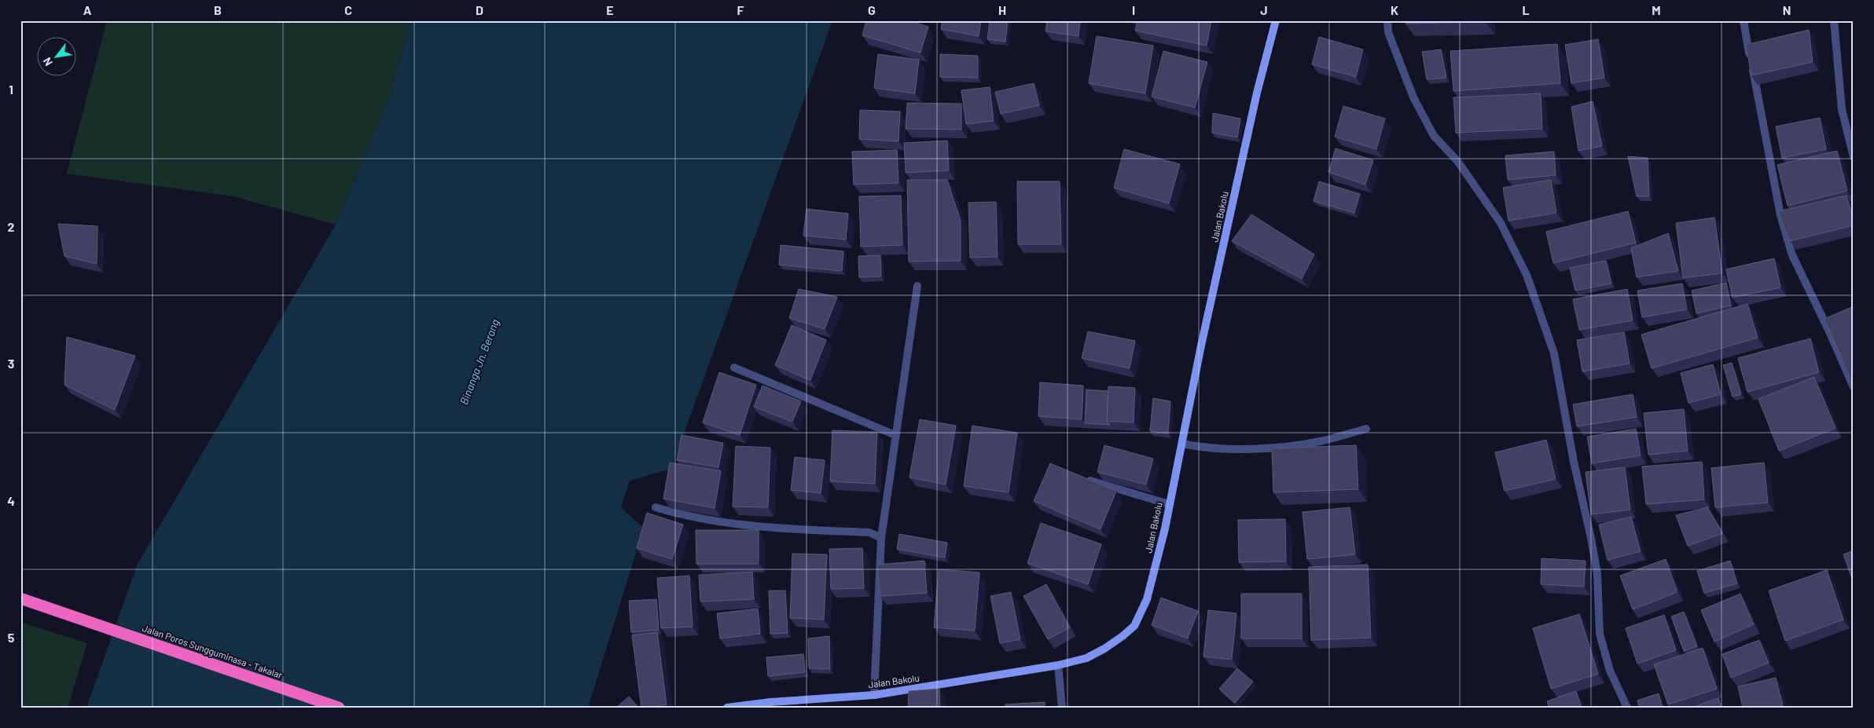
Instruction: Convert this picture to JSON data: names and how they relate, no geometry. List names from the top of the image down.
{
  "streets": {
    "highway": ["Jalan Poros Sungguminasa - Takalar"],
    "main road": ["Jalan Bakolu"]
  },
  "water": ["Binanga Jn. Berang"],
  "north": "bottom left",
  "grid": {
    "columns": [
      "A",
      "B",
      "C",
      "D",
      "E",
      "F",
      "G",
      "H",
      "I",
      "J",
      "K",
      "L",
      "M",
      "N"
    ],
    "rows": [
      "1",
      "2",
      "3",
      "4",
      "5"
    ]
  }
}
